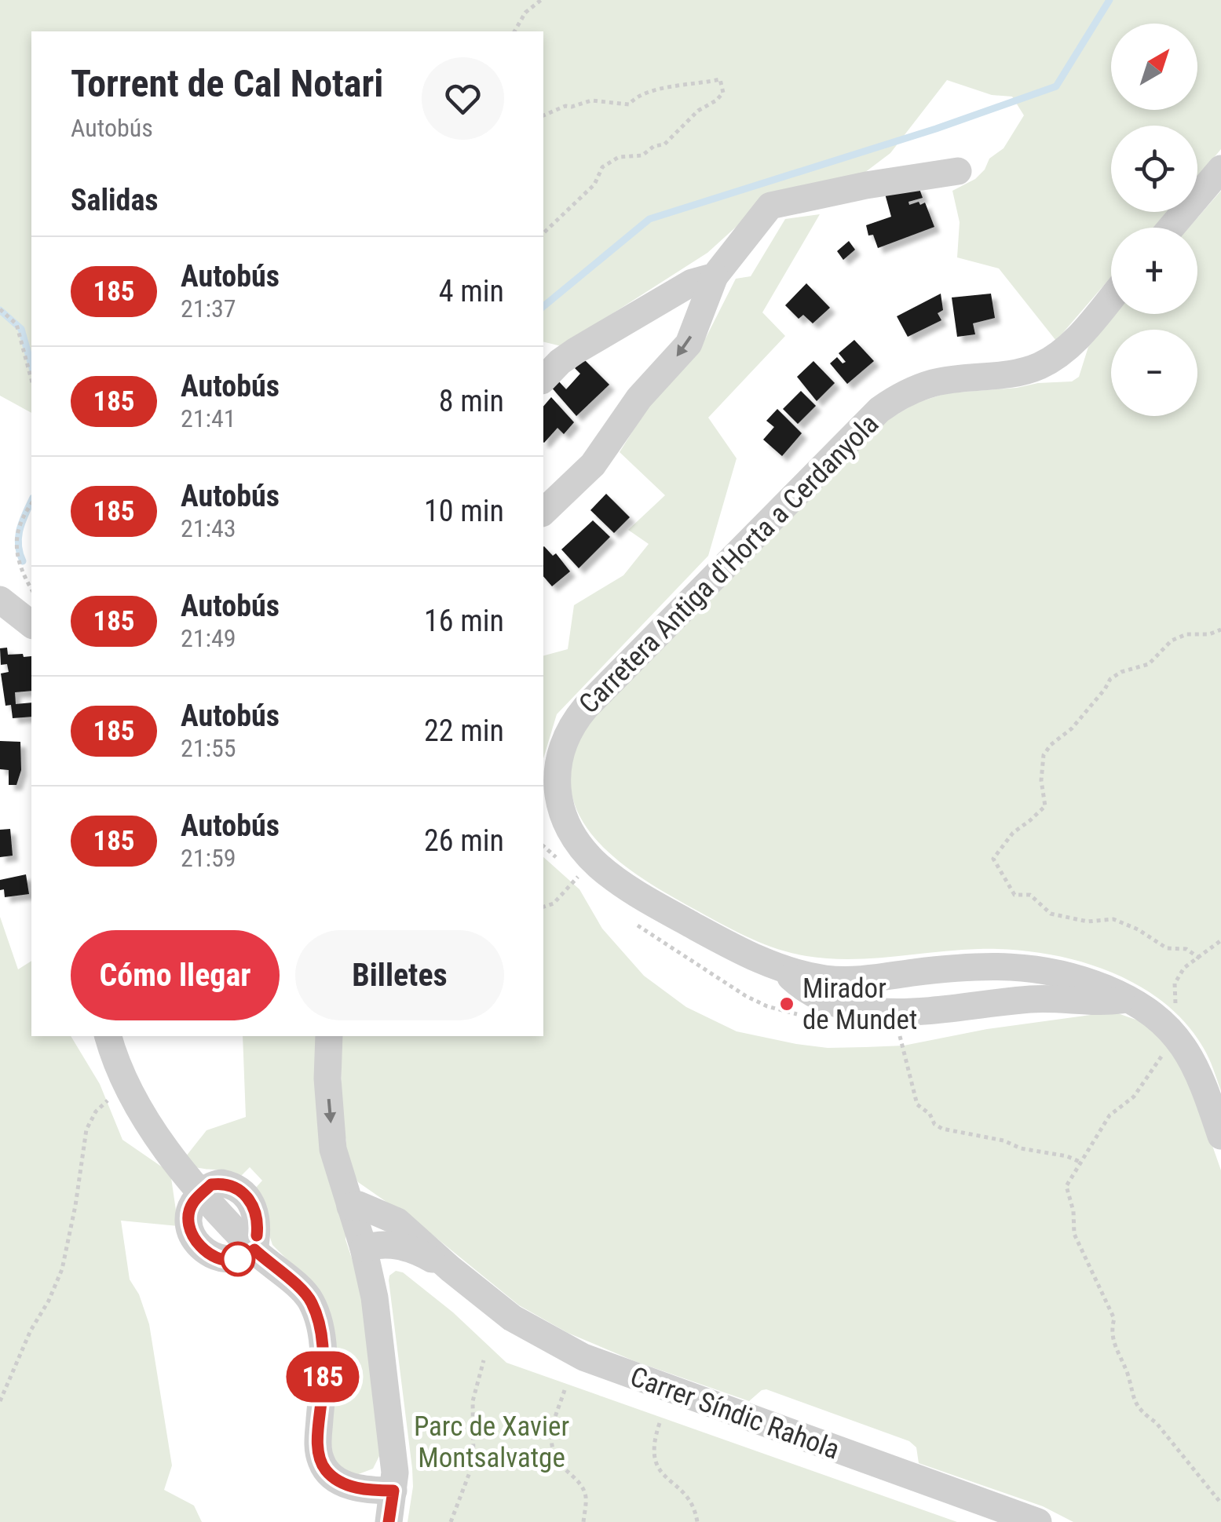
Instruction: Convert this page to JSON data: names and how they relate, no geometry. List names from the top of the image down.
{
  "streets": {
    "street": ["Carretera Antiga d'Horta a Cerdanyola", "Carrer Síndic Rahola"]
  },
  "parks": ["Parc de Xavier Montsalvatge"],
  "places": ["Mirador de Mundet"],
  "lines": ["bus line 185"],
  "north": "top right",
  "page": {
    "on_map": "185",
    "map_buttons": ["+", "−"],
    "heading": [
      ["Torrent de Cal Notari", "Autobús"],
      "Salidas"
    ],
    "list": [
      {
        "mark": "185",
        "name": "Autobús",
        "note": "21:37",
        "value": "4 min"
      },
      {
        "mark": "185",
        "name": "Autobús",
        "note": "21:41",
        "value": "8 min"
      },
      {
        "mark": "185",
        "name": "Autobús",
        "note": "21:43",
        "value": "10 min"
      },
      {
        "mark": "185",
        "name": "Autobús",
        "note": "21:49",
        "value": "16 min"
      },
      {
        "mark": "185",
        "name": "Autobús",
        "note": "21:55",
        "value": "22 min"
      },
      {
        "mark": "185",
        "name": "Autobús",
        "note": "21:59",
        "value": "26 min"
      }
    ],
    "buttons": ["Cómo llegar", "Billetes"]
  }
}
